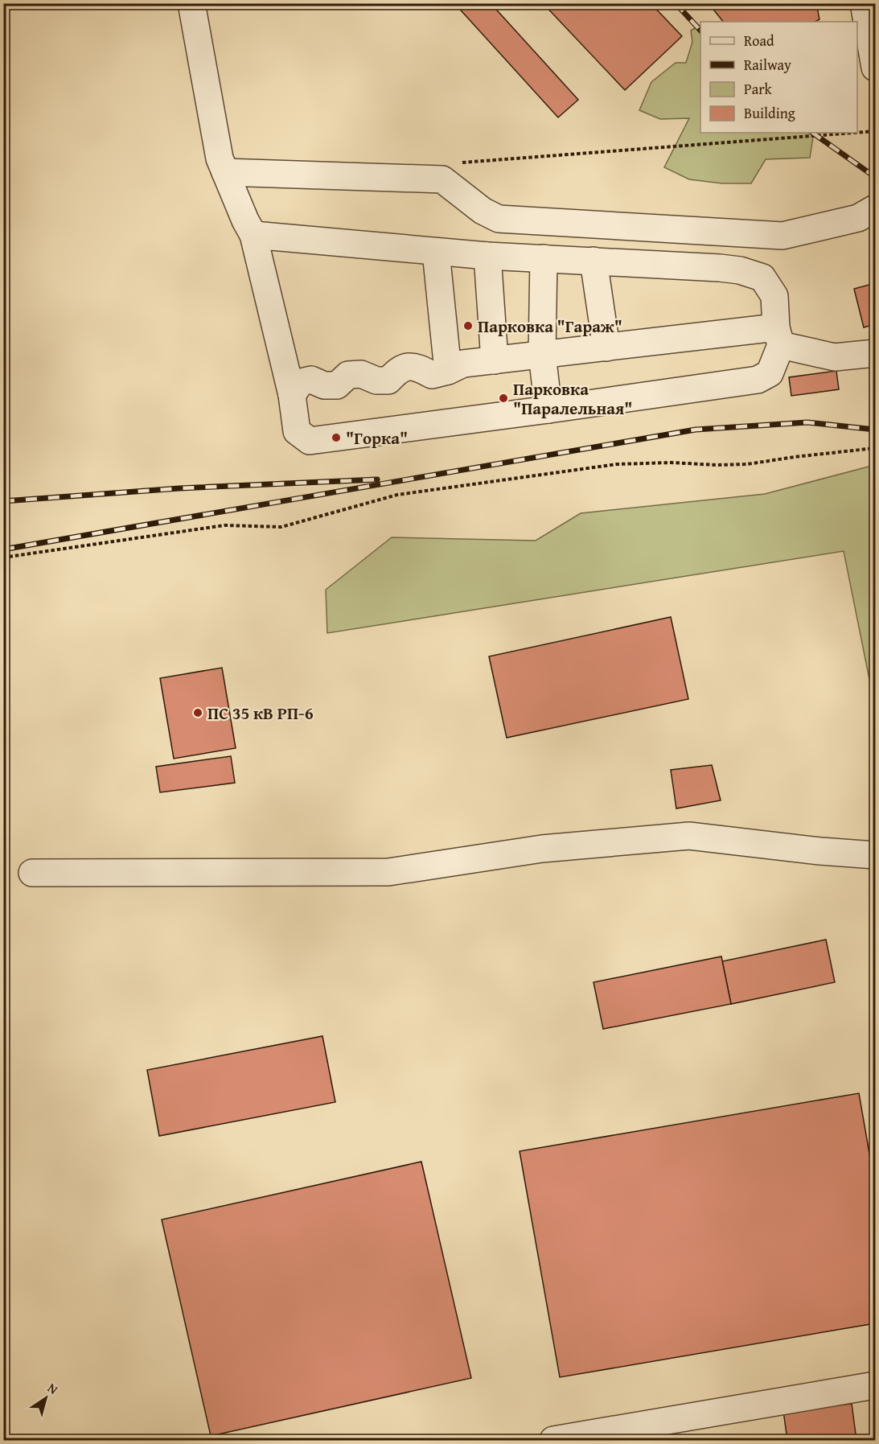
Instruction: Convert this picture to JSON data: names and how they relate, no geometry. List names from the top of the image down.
{
  "places": [
    "Парковка \"Гараж\"",
    "Парковка \"Паралельная\"",
    "\"Горка\"",
    "ПС 35 кВ РП-6"
  ],
  "legend": [
    "Road",
    "Railway",
    "Park",
    "Building"
  ],
  "north": "top right"
}
